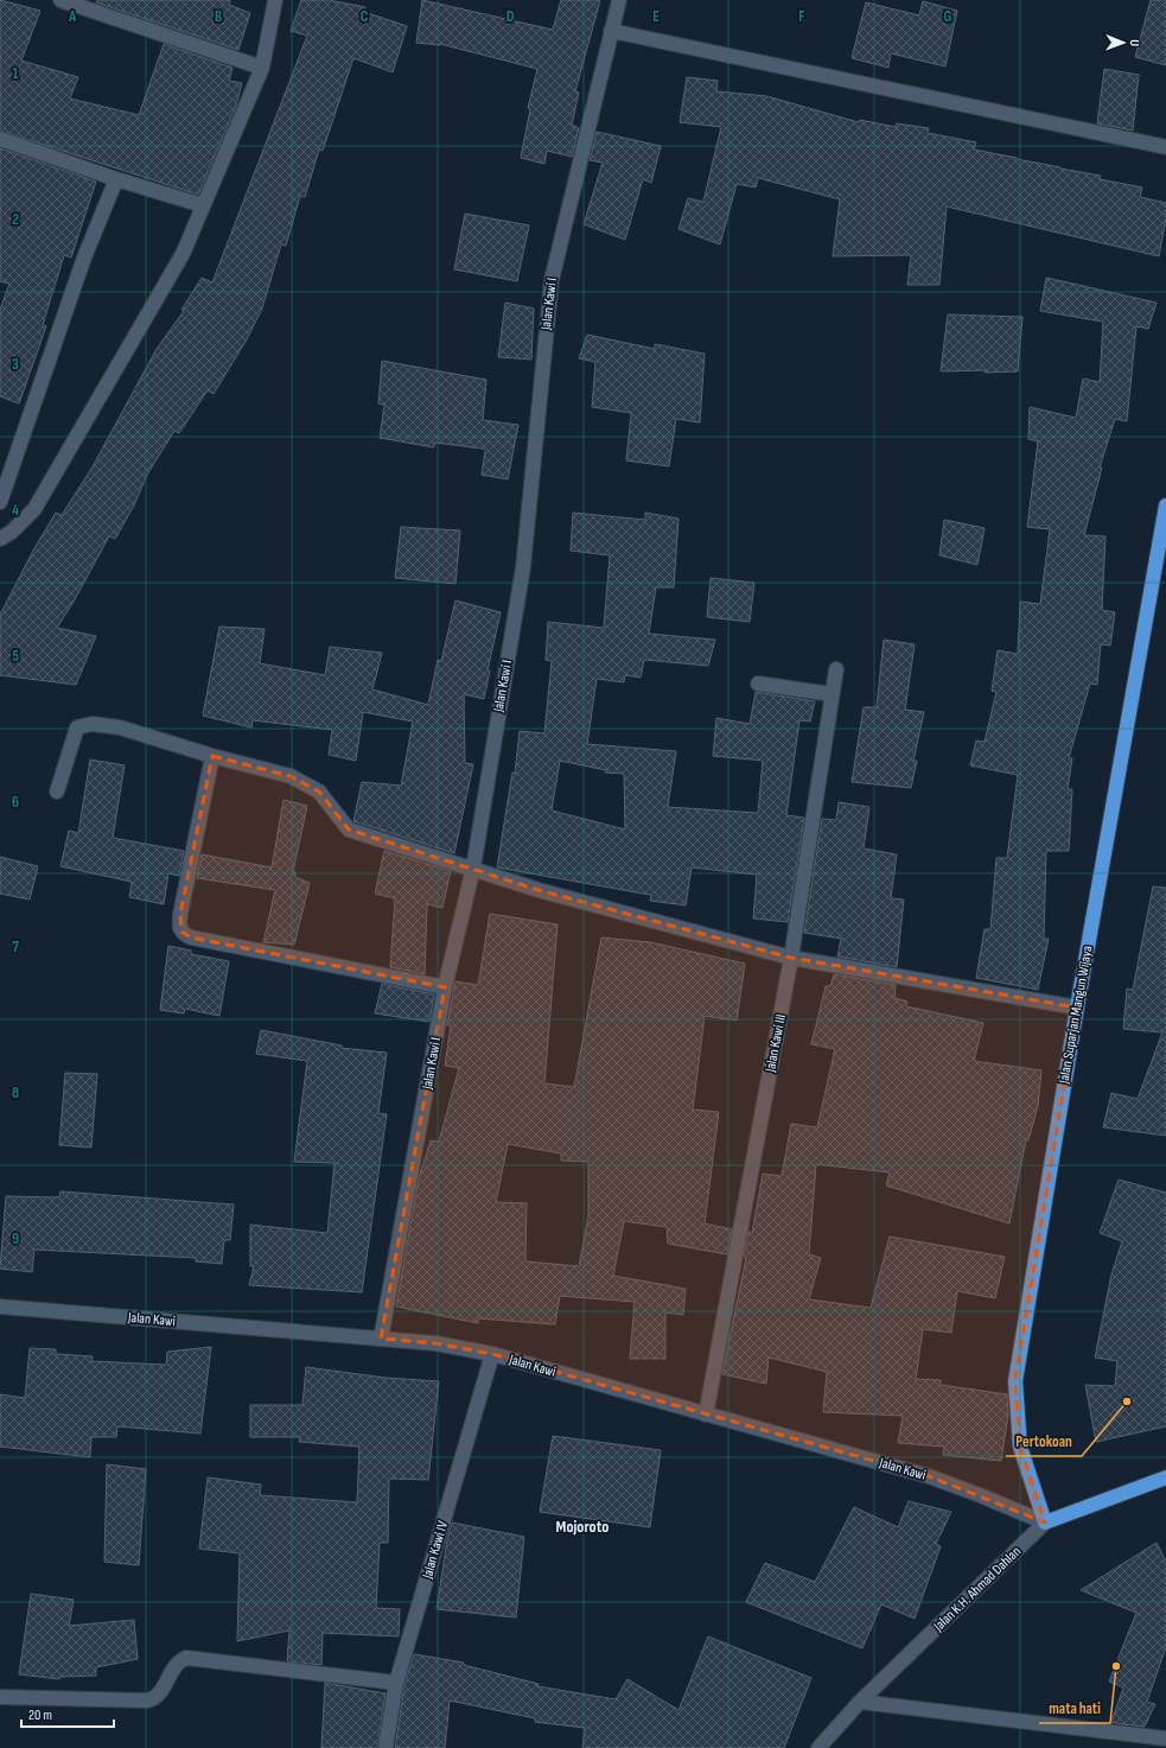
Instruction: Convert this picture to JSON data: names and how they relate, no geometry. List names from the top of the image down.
{
  "streets": {
    "highway": ["Jalan Suparjan Mangun Wijaya", "Jalan K.H. Ahmad Dahlan"],
    "street": [
      "Jalan Kawi I",
      "Jalan Kawi III",
      "Jalan Kawi",
      "Jalan Kawi IV"
    ]
  },
  "crossings": [
    ["Jalan Kawi I", "Jalan Kawi"],
    ["Jalan Suparjan Mangun Wijaya", "Jalan Kawi"],
    ["Jalan Suparjan Mangun Wijaya", "Jalan K.H. Ahmad Dahlan"],
    ["Jalan Kawi III", "Jalan Kawi"],
    ["Jalan Kawi", "Jalan Kawi IV"],
    ["Jalan Kawi", "Jalan K.H. Ahmad Dahlan"]
  ],
  "districts": ["Mojoroto"],
  "places": ["Pertokoan", "mata hati"],
  "scale_bar": "20 m",
  "north": "right",
  "grid": {
    "columns": [
      "A",
      "B",
      "C",
      "D",
      "E",
      "F",
      "G"
    ],
    "rows": [
      "1",
      "2",
      "3",
      "4",
      "5",
      "6",
      "7",
      "8",
      "9"
    ]
  }
}
